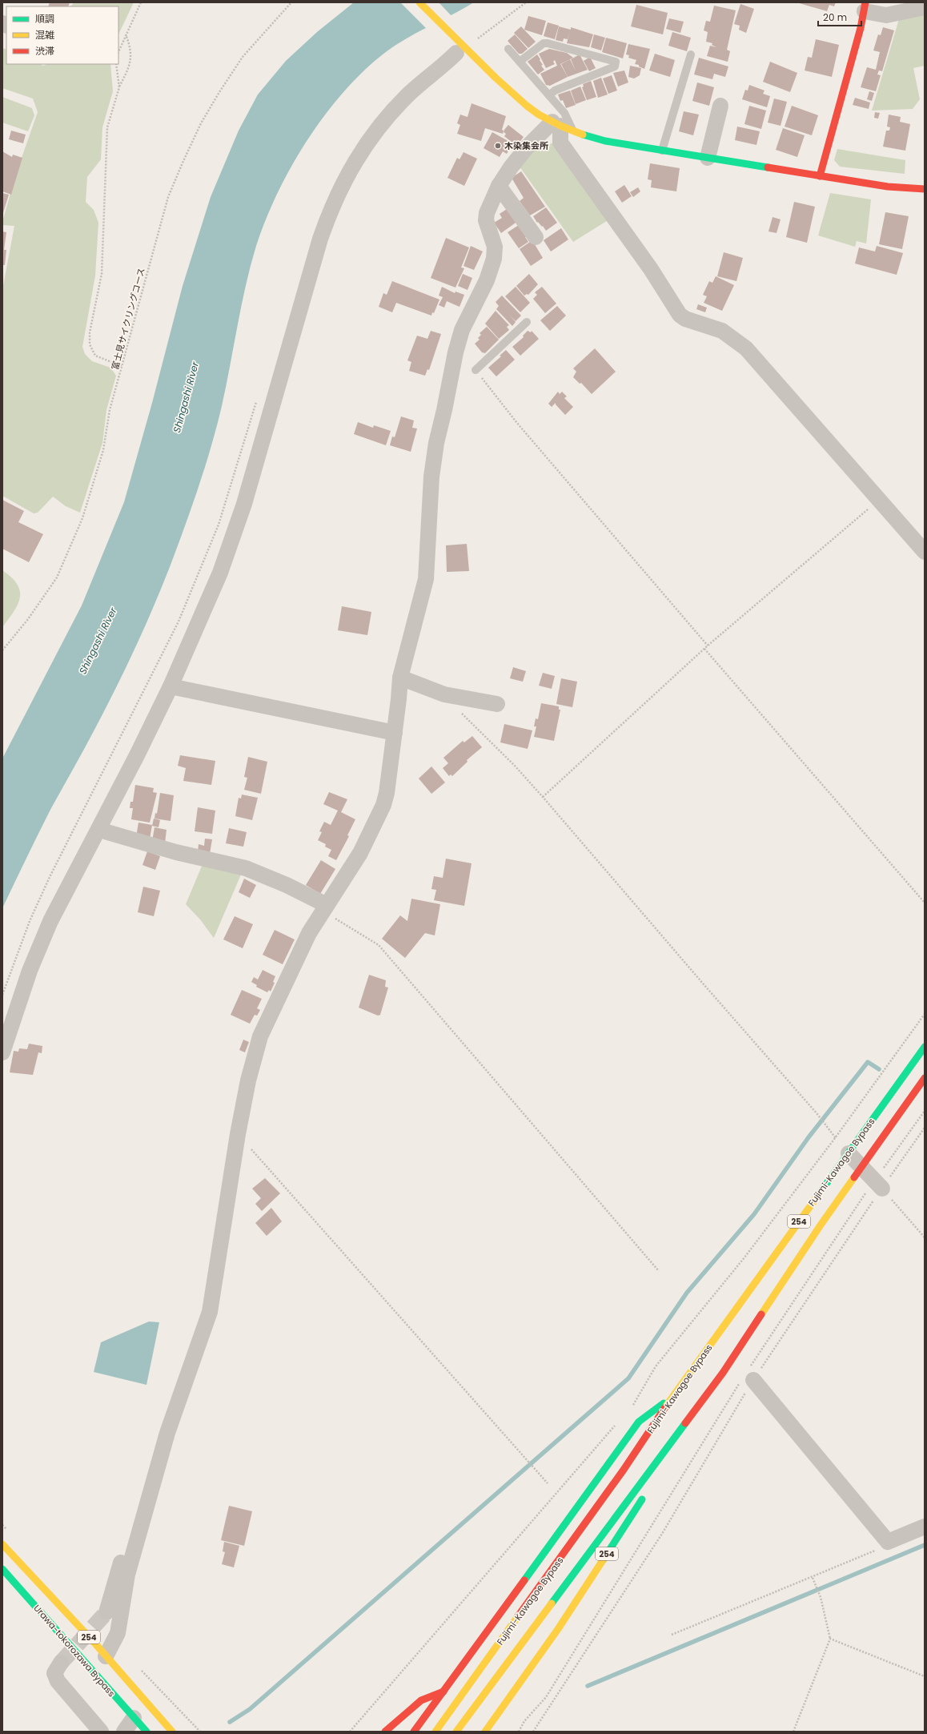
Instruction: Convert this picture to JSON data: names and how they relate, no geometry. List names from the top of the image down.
{
  "streets": {
    "main road": ["Fujimi-Kawagoe Bypass", "254", "Urawa-tokorozawa Bypass"],
    "path": ["富士見サイクリングコース"]
  },
  "crossings": [
    ["Fujimi-Kawagoe Bypass", "254"],
    ["254", "Urawa-tokorozawa Bypass"]
  ],
  "water": ["Shingashi River"],
  "places": ["木染集会所"],
  "legend": ["順調", "混雑", "渋滞"],
  "scale_bar": "20 m"
}
